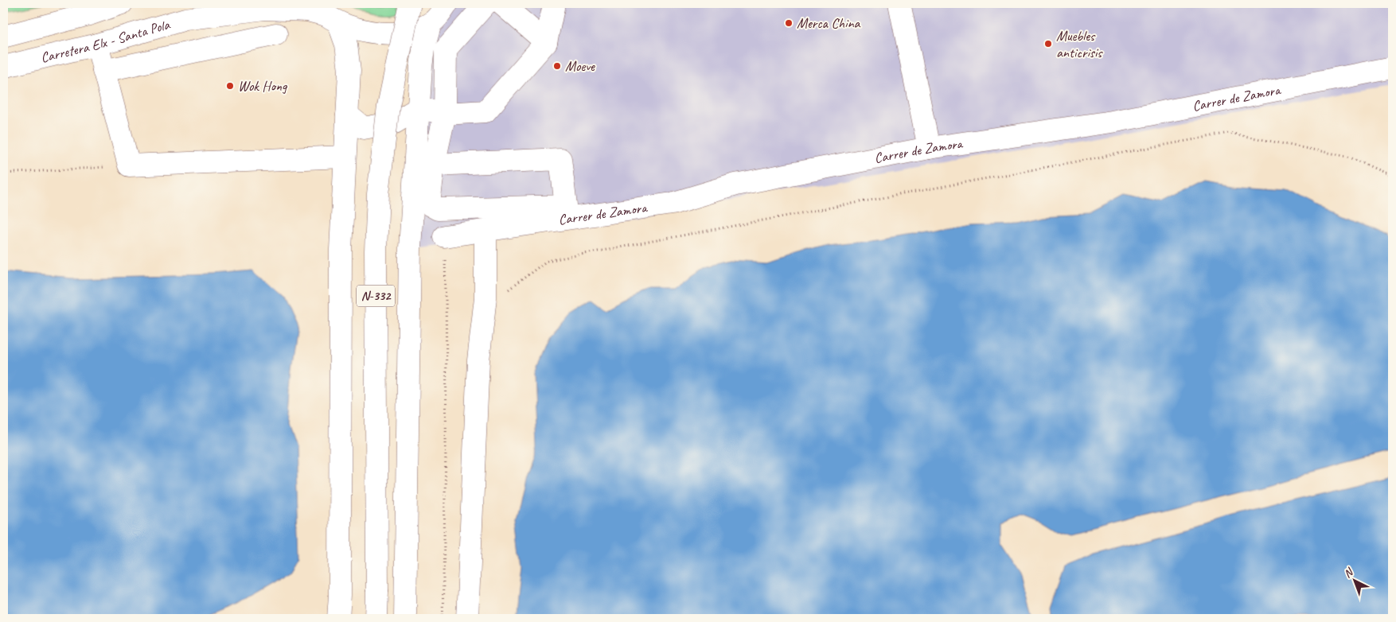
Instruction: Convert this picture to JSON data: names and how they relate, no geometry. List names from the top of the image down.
{
  "streets": {
    "main road": ["Carretera Elx - Santa Pola", "Carrer de Zamora", "N-332"]
  },
  "places": [
    "Merca China",
    "Muebles anticrisis",
    "Moeve",
    "Wok Hong"
  ],
  "north": "top left"
}
